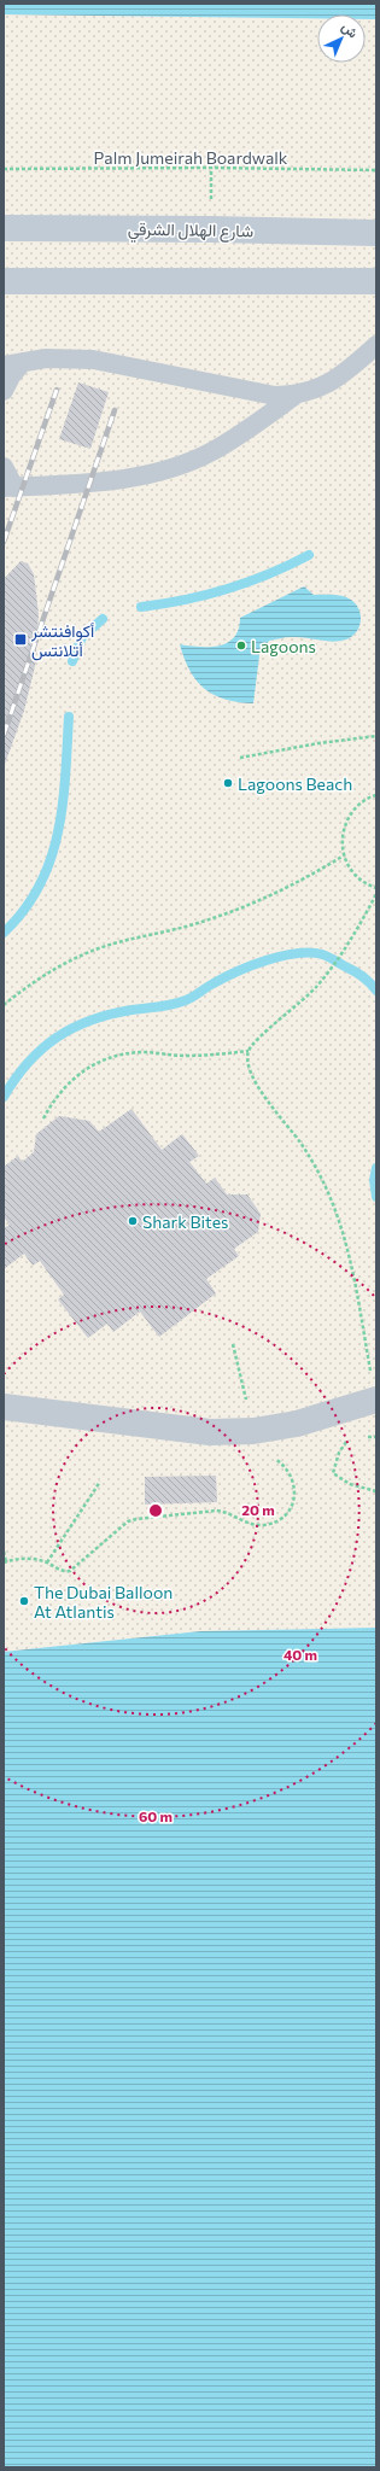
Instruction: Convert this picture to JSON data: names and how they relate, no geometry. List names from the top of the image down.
{
  "streets": {
    "main road": ["شارع الهلال الشرقي"],
    "path": ["Palm Jumeirah Boardwalk"]
  },
  "places": {
    "transit": ["أكوافنتشر أتلانتس"],
    "other": [
      "Lagoons",
      "Lagoons Beach",
      "Shark Bites",
      "The Dubai Balloon At Atlantis"
    ]
  },
  "north": "top right",
  "rings": ["20 m", "40 m", "60 m"]
}
